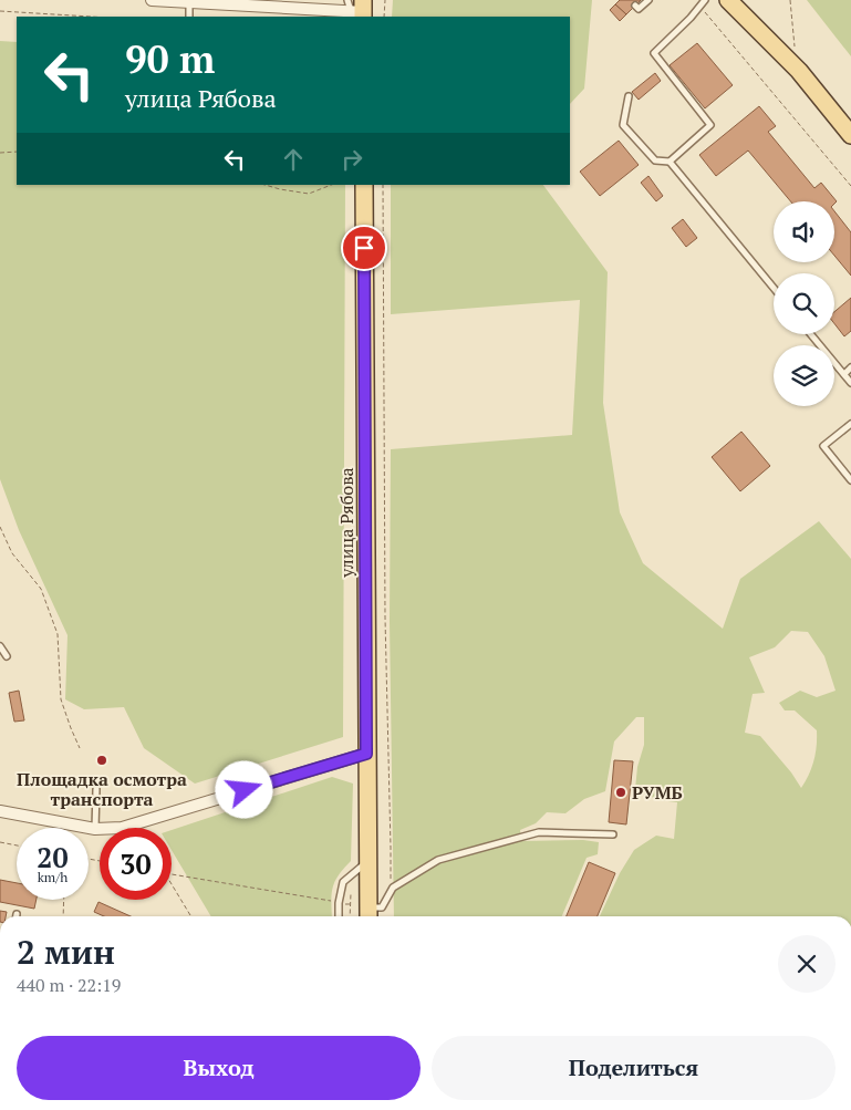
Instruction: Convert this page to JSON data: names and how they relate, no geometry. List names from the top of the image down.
{
  "streets": {
    "main road": ["улица Рябова"]
  },
  "places": ["Площадка осмотра транспорта", "РУМБ"],
  "page": {
    "turn": ["90 m", "улица Рябова"],
    "speed": "20 km/h",
    "limit": "30",
    "heading": ["2 мин", "440 m · 22:19"],
    "buttons": ["Выход", "Поделиться"]
  }
}
